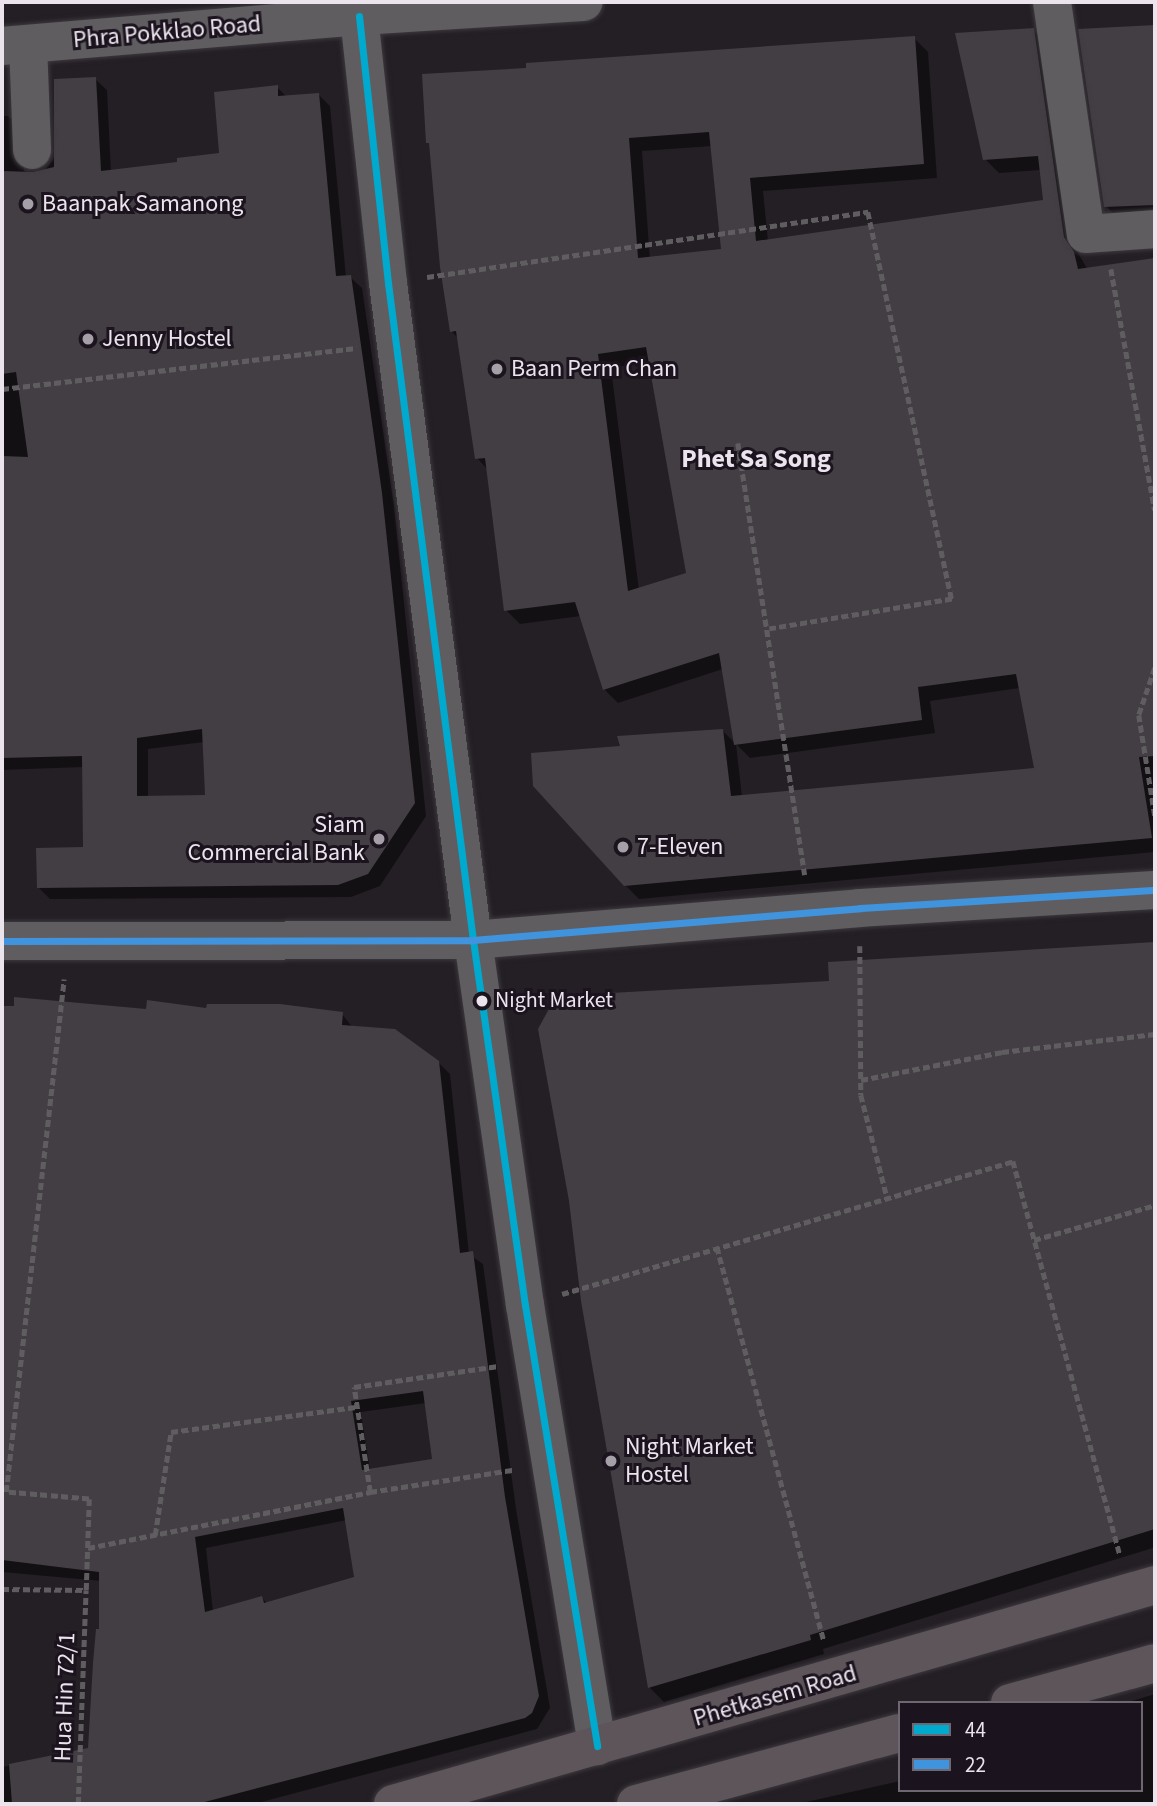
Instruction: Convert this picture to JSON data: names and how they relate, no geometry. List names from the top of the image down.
{
  "streets": {
    "main road": ["Phetkasem Road"],
    "street": ["Phra Pokklao Road"],
    "path": ["Hua Hin 72/1"]
  },
  "districts": ["Phet Sa Song"],
  "places": [
    "Baanpak Samanong",
    "Jenny Hostel",
    "Baan Perm Chan",
    "Siam Commercial Bank",
    "7-Eleven",
    "Night Market",
    "Night Market Hostel"
  ],
  "lines": ["transit line 44", "transit line 22"],
  "legend": ["44", "22"]
}
